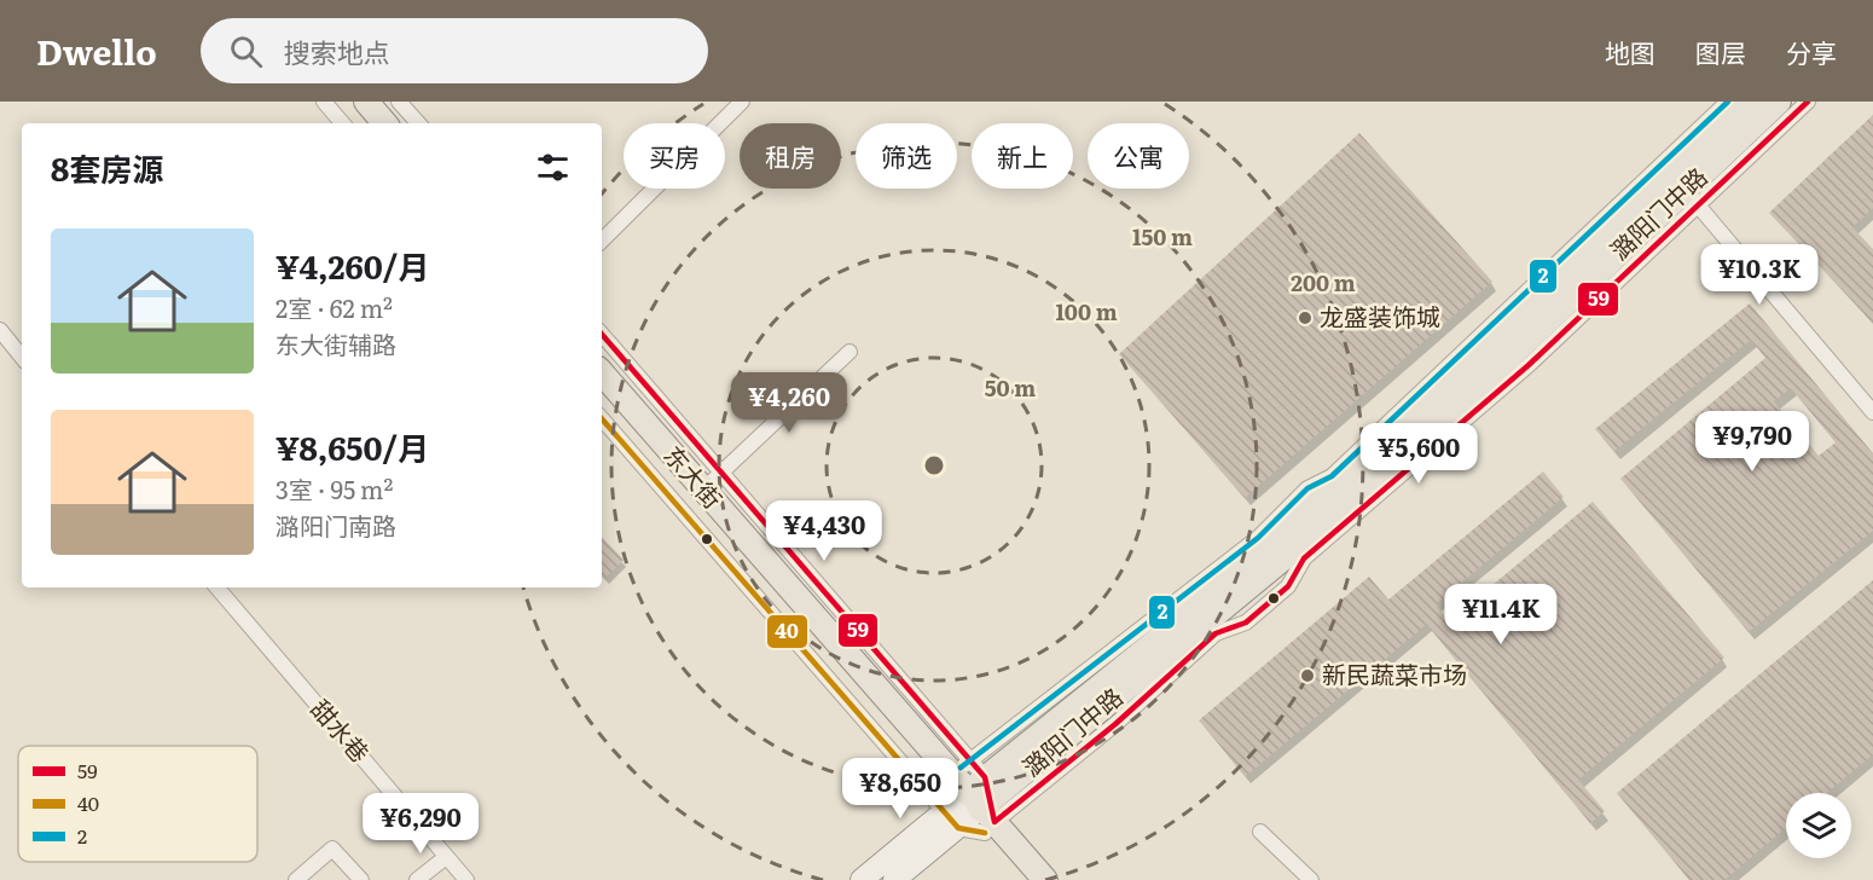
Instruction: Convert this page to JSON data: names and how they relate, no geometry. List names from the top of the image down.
{
  "streets": {
    "main road": ["潞阳门中路", "东大街"],
    "street": ["甜水巷"]
  },
  "crossings": [
    ["潞阳门中路", "东大街"]
  ],
  "places": ["龙盛装饰城", "新民蔬菜市场"],
  "lines": ["transit line 59", "transit line 2", "transit line 40"],
  "legend": ["59", "40", "2"],
  "page": {
    "header": "Dwello",
    "search": "搜索地点",
    "nav": ["地图", "图层", "分享"],
    "chip": [
      "买房",
      "租房",
      "筛选",
      "新上",
      "公寓"
    ],
    "heading": "8套房源",
    "list": [
      {
        "name": "¥4,260/月",
        "note": "2室 · 62 m² · 东大街辅路"
      },
      {
        "name": "¥8,650/月",
        "note": "3室 · 95 m² · 潞阳门南路"
      }
    ],
    "price": [
      "¥10.3K",
      "¥4,260",
      "¥9,790",
      "¥5,600",
      "¥4,430",
      "¥11.4K",
      "¥8,650",
      "¥6,290"
    ]
  },
  "rings": [
    "150 m",
    "200 m",
    "100 m",
    "50 m"
  ]
}
